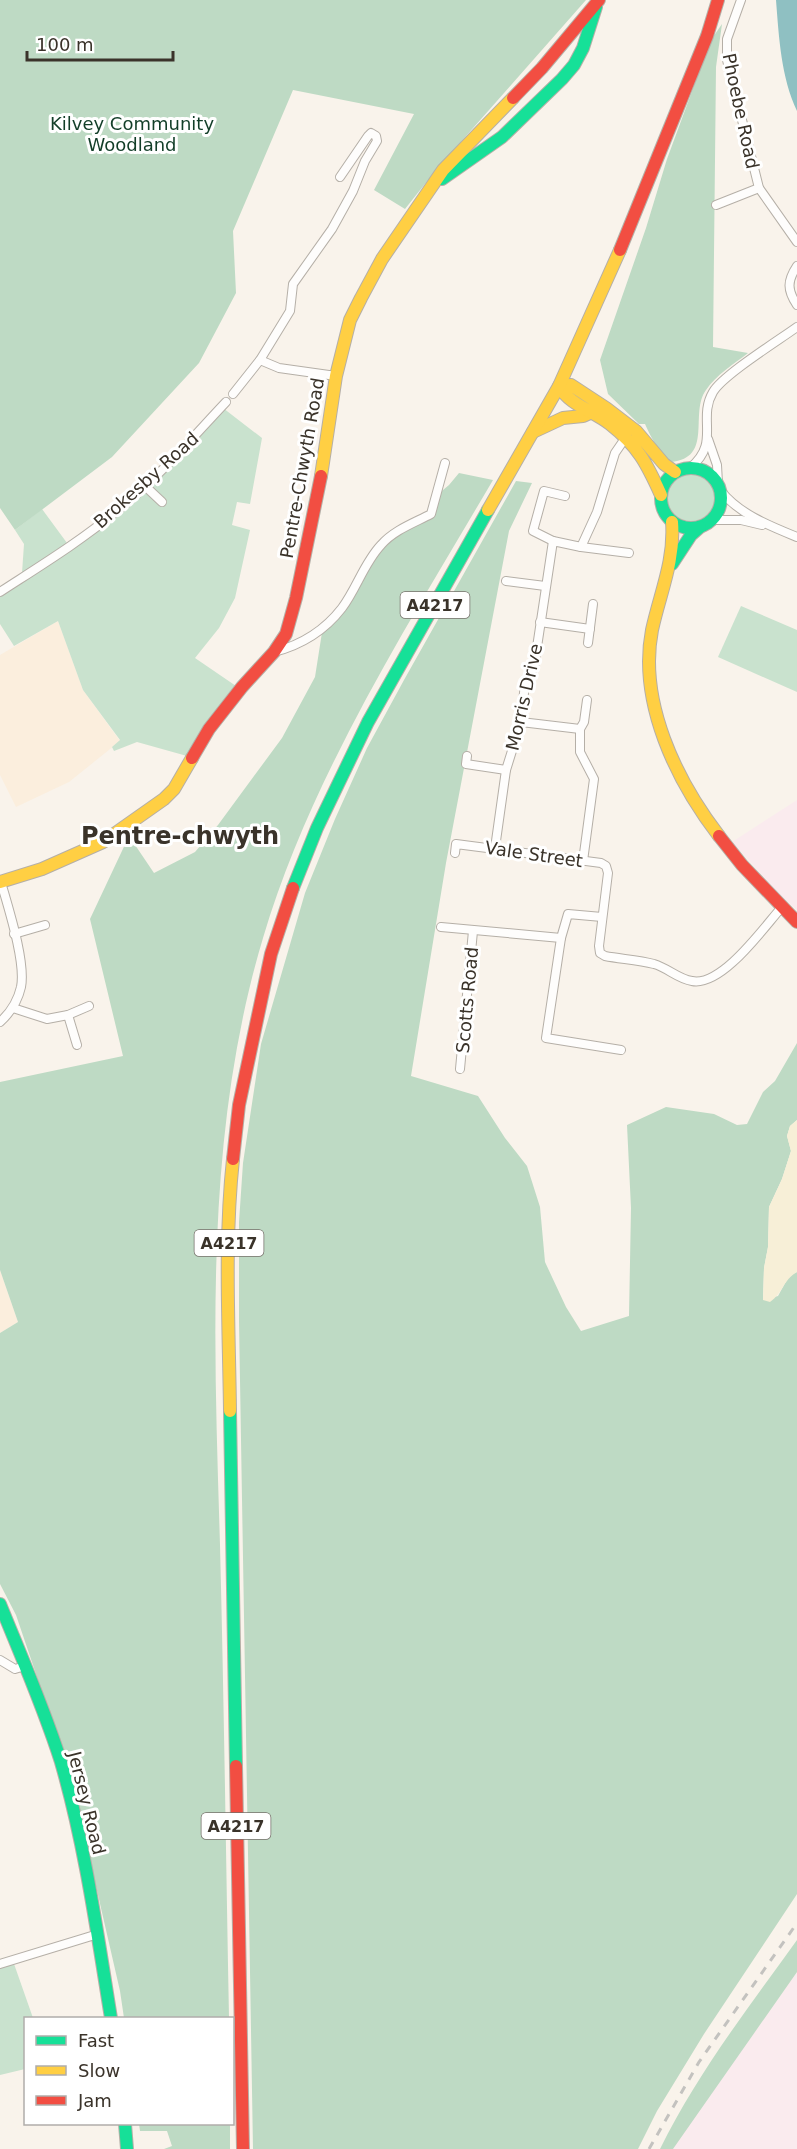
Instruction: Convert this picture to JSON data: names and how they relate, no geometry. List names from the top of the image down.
{
  "streets": {
    "main road": ["Pentre-Chwyth Road", "A4217", "Jersey Road"],
    "street": [
      "Phoebe Road",
      "Brokesby Road",
      "Morris Drive",
      "Vale Street",
      "Scotts Road"
    ]
  },
  "crossings": [
    ["Morris Drive", "Vale Street"]
  ],
  "districts": ["Pentre-chwyth"],
  "parks": ["Kilvey Community Woodland"],
  "legend": ["Fast", "Slow", "Jam"],
  "scale_bar": "100 m"
}
